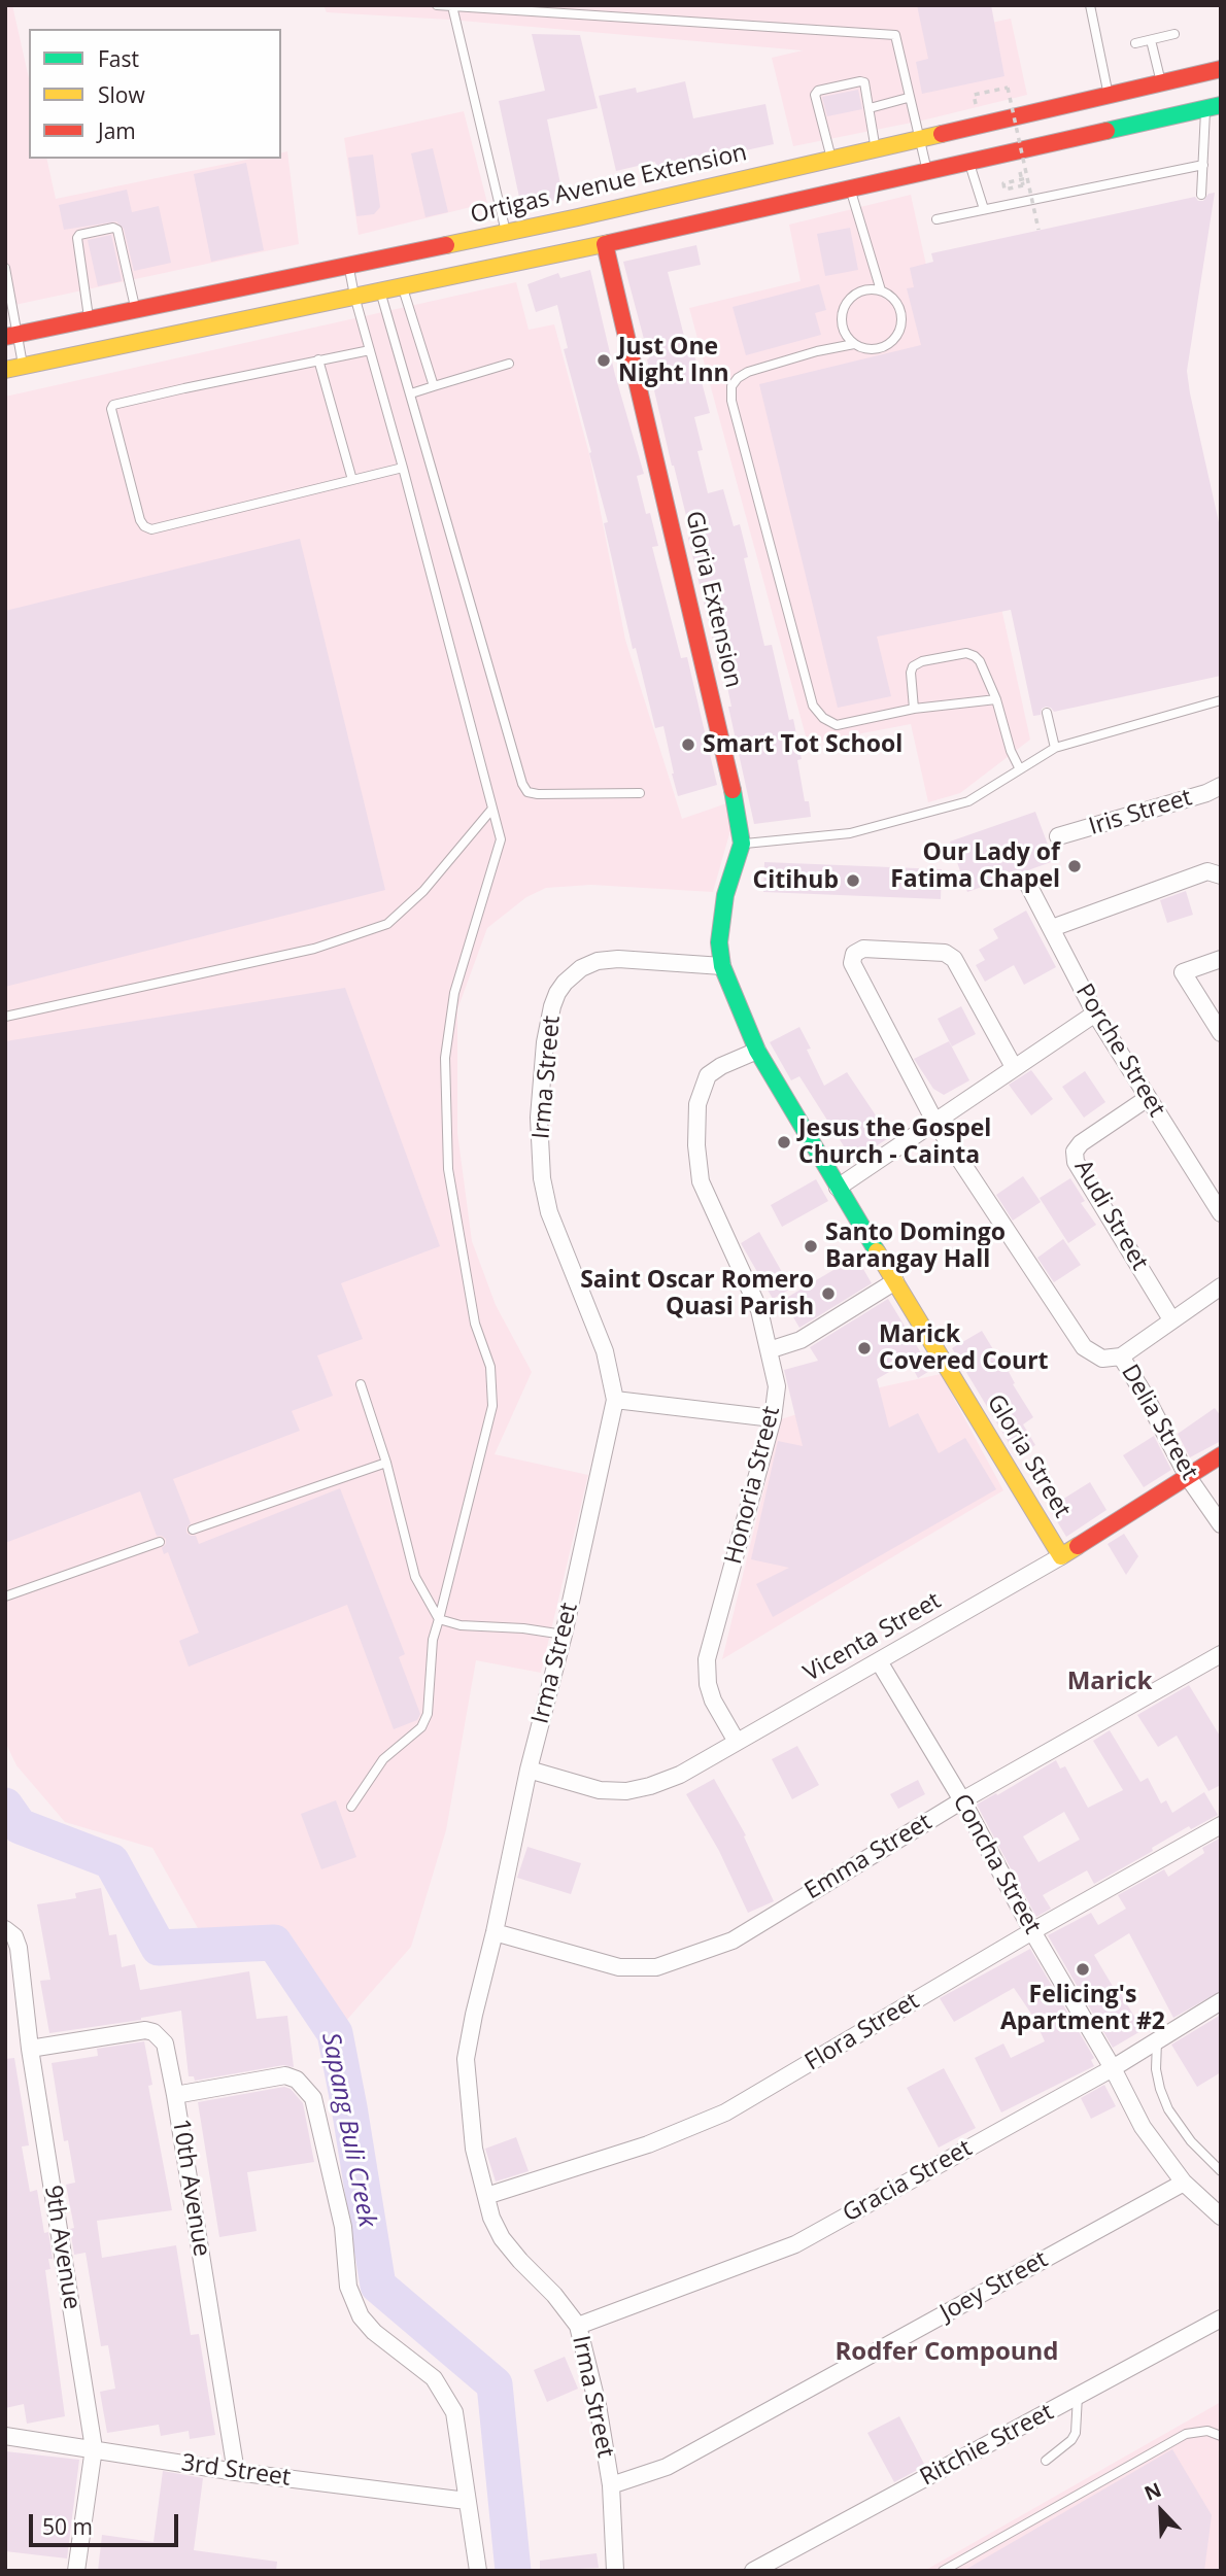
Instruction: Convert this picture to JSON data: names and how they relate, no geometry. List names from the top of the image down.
{
  "streets": {
    "main road": [
      "Ortigas Avenue Extension",
      "Gloria Extension",
      "Gloria Street",
      "Vicenta Street"
    ],
    "street": [
      "Iris Street",
      "Porche Street",
      "Irma Street",
      "Audi Street",
      "Delia Street",
      "Honoria Street",
      "Emma Street",
      "Concha Street",
      "Flora Street",
      "Gracia Street",
      "10th Avenue",
      "9th Avenue",
      "Joey Street",
      "Ritchie Street",
      "3rd Street"
    ]
  },
  "crossings": [
    ["Gloria Extension", "Irma Street"],
    ["Gloria Extension", "Gloria Street"],
    ["Porche Street", "Audi Street"],
    ["Irma Street", "Gloria Street"],
    ["Irma Street", "Vicenta Street"],
    ["Irma Street", "Emma Street"],
    ["Irma Street", "Flora Street"],
    ["Irma Street", "Gracia Street"],
    ["Irma Street", "Joey Street"],
    ["Delia Street", "Vicenta Street"],
    ["Gloria Street", "Honoria Street"],
    ["Gloria Street", "Vicenta Street"],
    ["Honoria Street", "Vicenta Street"],
    ["Vicenta Street", "Concha Street"],
    ["Emma Street", "Concha Street"],
    ["Concha Street", "Flora Street"],
    ["Concha Street", "Gracia Street"],
    ["Concha Street", "Joey Street"],
    ["10th Avenue", "9th Avenue"],
    ["10th Avenue", "3rd Street"],
    ["9th Avenue", "3rd Street"]
  ],
  "districts": ["Marick", "Rodfer Compound"],
  "water": ["Sapang Buli Creek"],
  "places": [
    "Just One Night Inn",
    "Smart Tot School",
    "Our Lady of Fatima Chapel",
    "Citihub",
    "Jesus the Gospel Church - Cainta",
    "Santo Domingo Barangay Hall",
    "Saint Oscar Romero Quasi Parish",
    "Marick Covered Court",
    "Felicing's Apartment #2"
  ],
  "legend": ["Fast", "Slow", "Jam"],
  "scale_bar": "50 m",
  "north": "top left"
}
